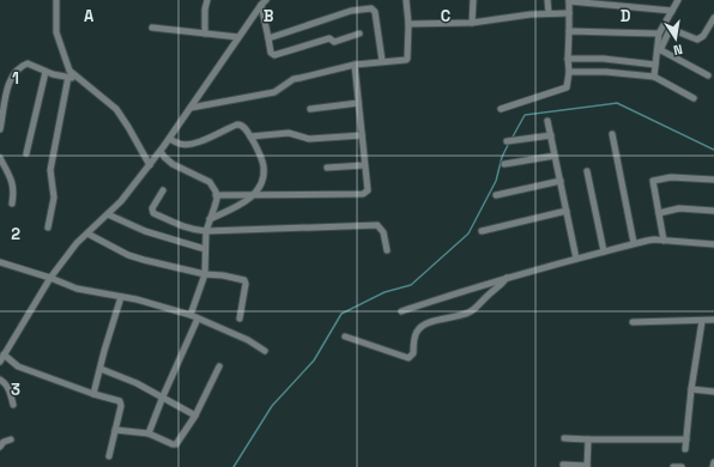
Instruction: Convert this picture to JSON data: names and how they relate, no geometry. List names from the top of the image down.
{
  "north": "bottom",
  "grid": {
    "columns": [
      "A",
      "B",
      "C",
      "D"
    ],
    "rows": ["1", "2", "3"]
  }
}
